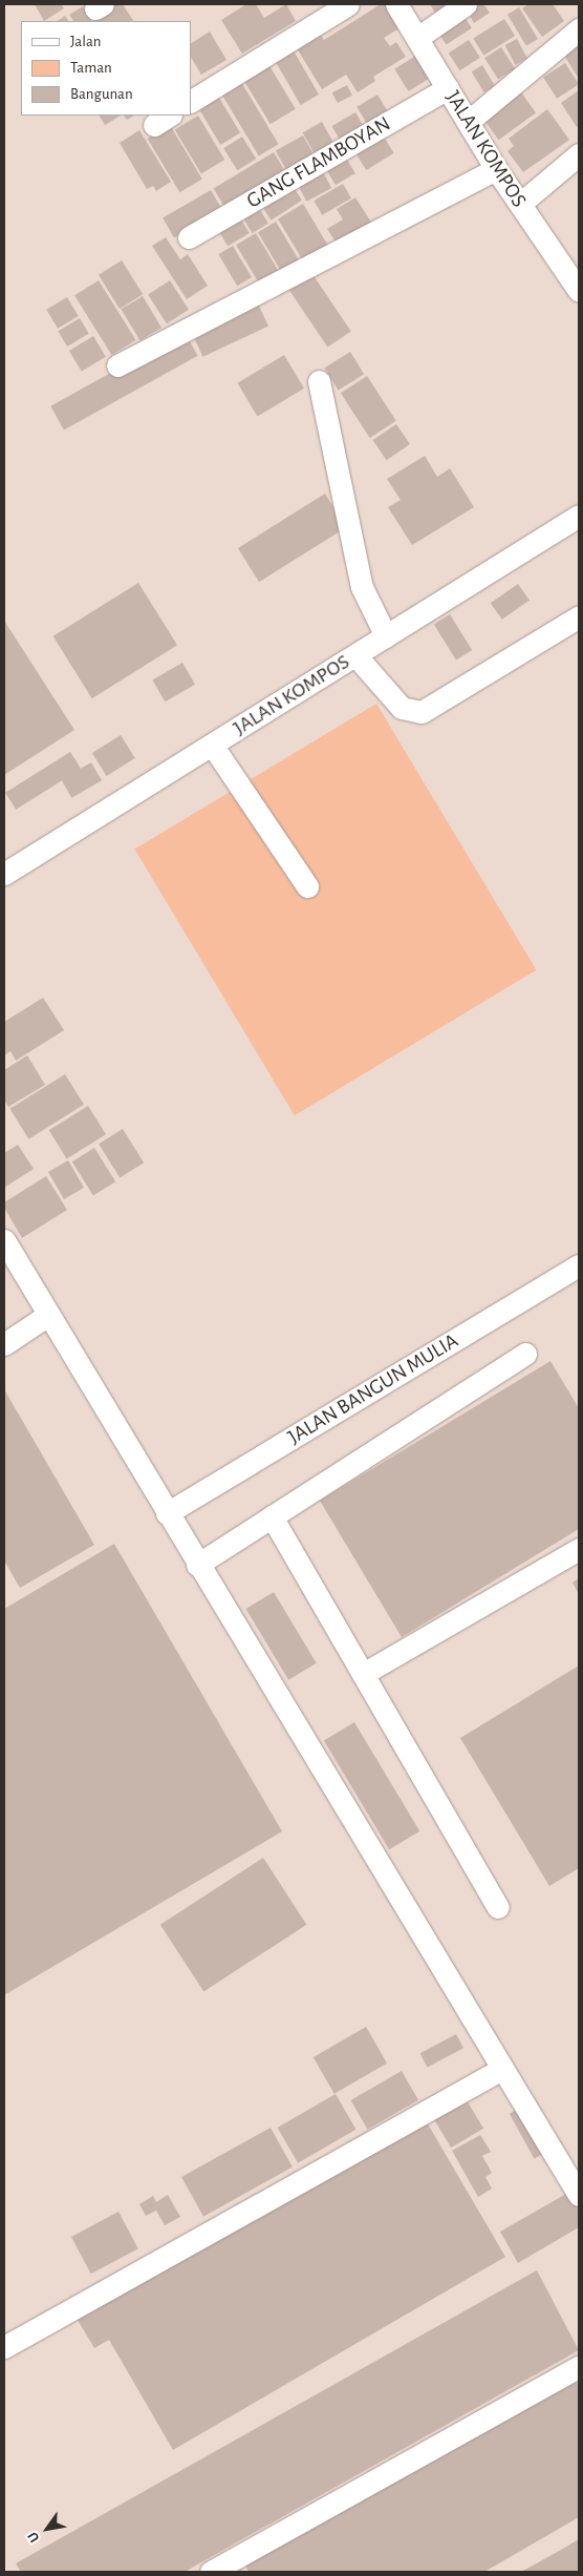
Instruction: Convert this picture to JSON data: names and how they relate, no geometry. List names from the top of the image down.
{
  "streets": {
    "street": ["JALAN KOMPOS", "GANG FLAMBOYAN", "JALAN BANGUN MULIA"]
  },
  "crossings": [
    ["JALAN KOMPOS", "GANG FLAMBOYAN"]
  ],
  "legend": ["Jalan", "Taman", "Bangunan"],
  "north": "bottom left"
}
